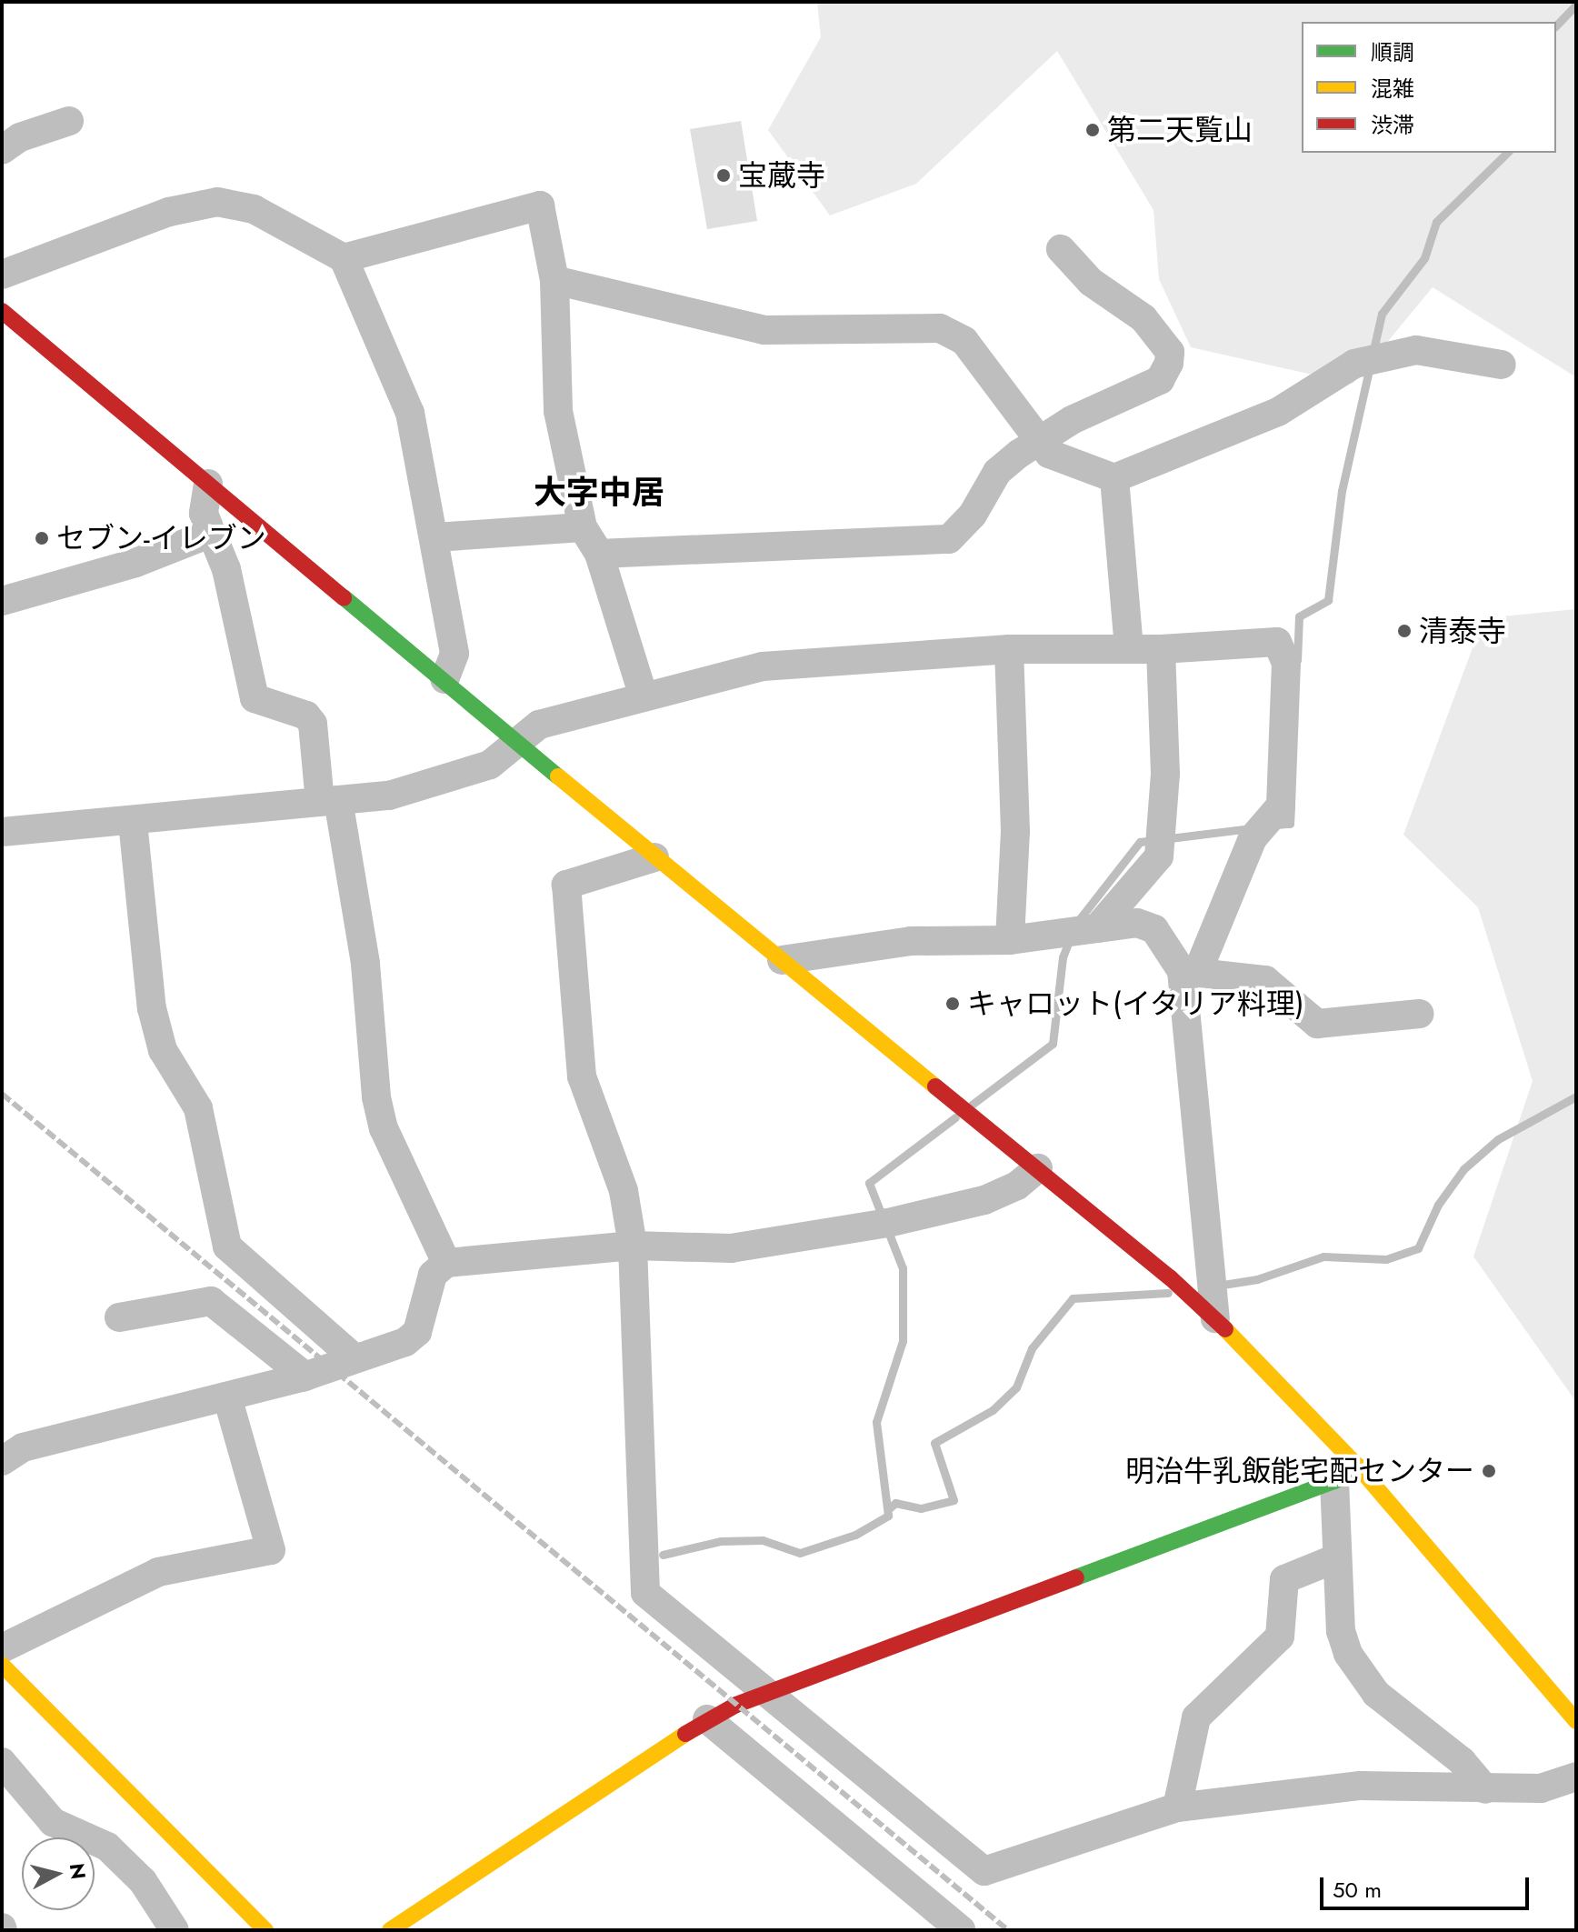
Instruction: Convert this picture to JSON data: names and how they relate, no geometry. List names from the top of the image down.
{
  "districts": ["大字中居"],
  "places": [
    "第二天覧山",
    "宝蔵寺",
    "セブン-イレブン",
    "清泰寺",
    "キャロット(イタリア料理)",
    "明治牛乳飯能宅配センター"
  ],
  "legend": ["順調", "混雑", "渋滞"],
  "scale_bar": "50 m",
  "north": "right"
}
